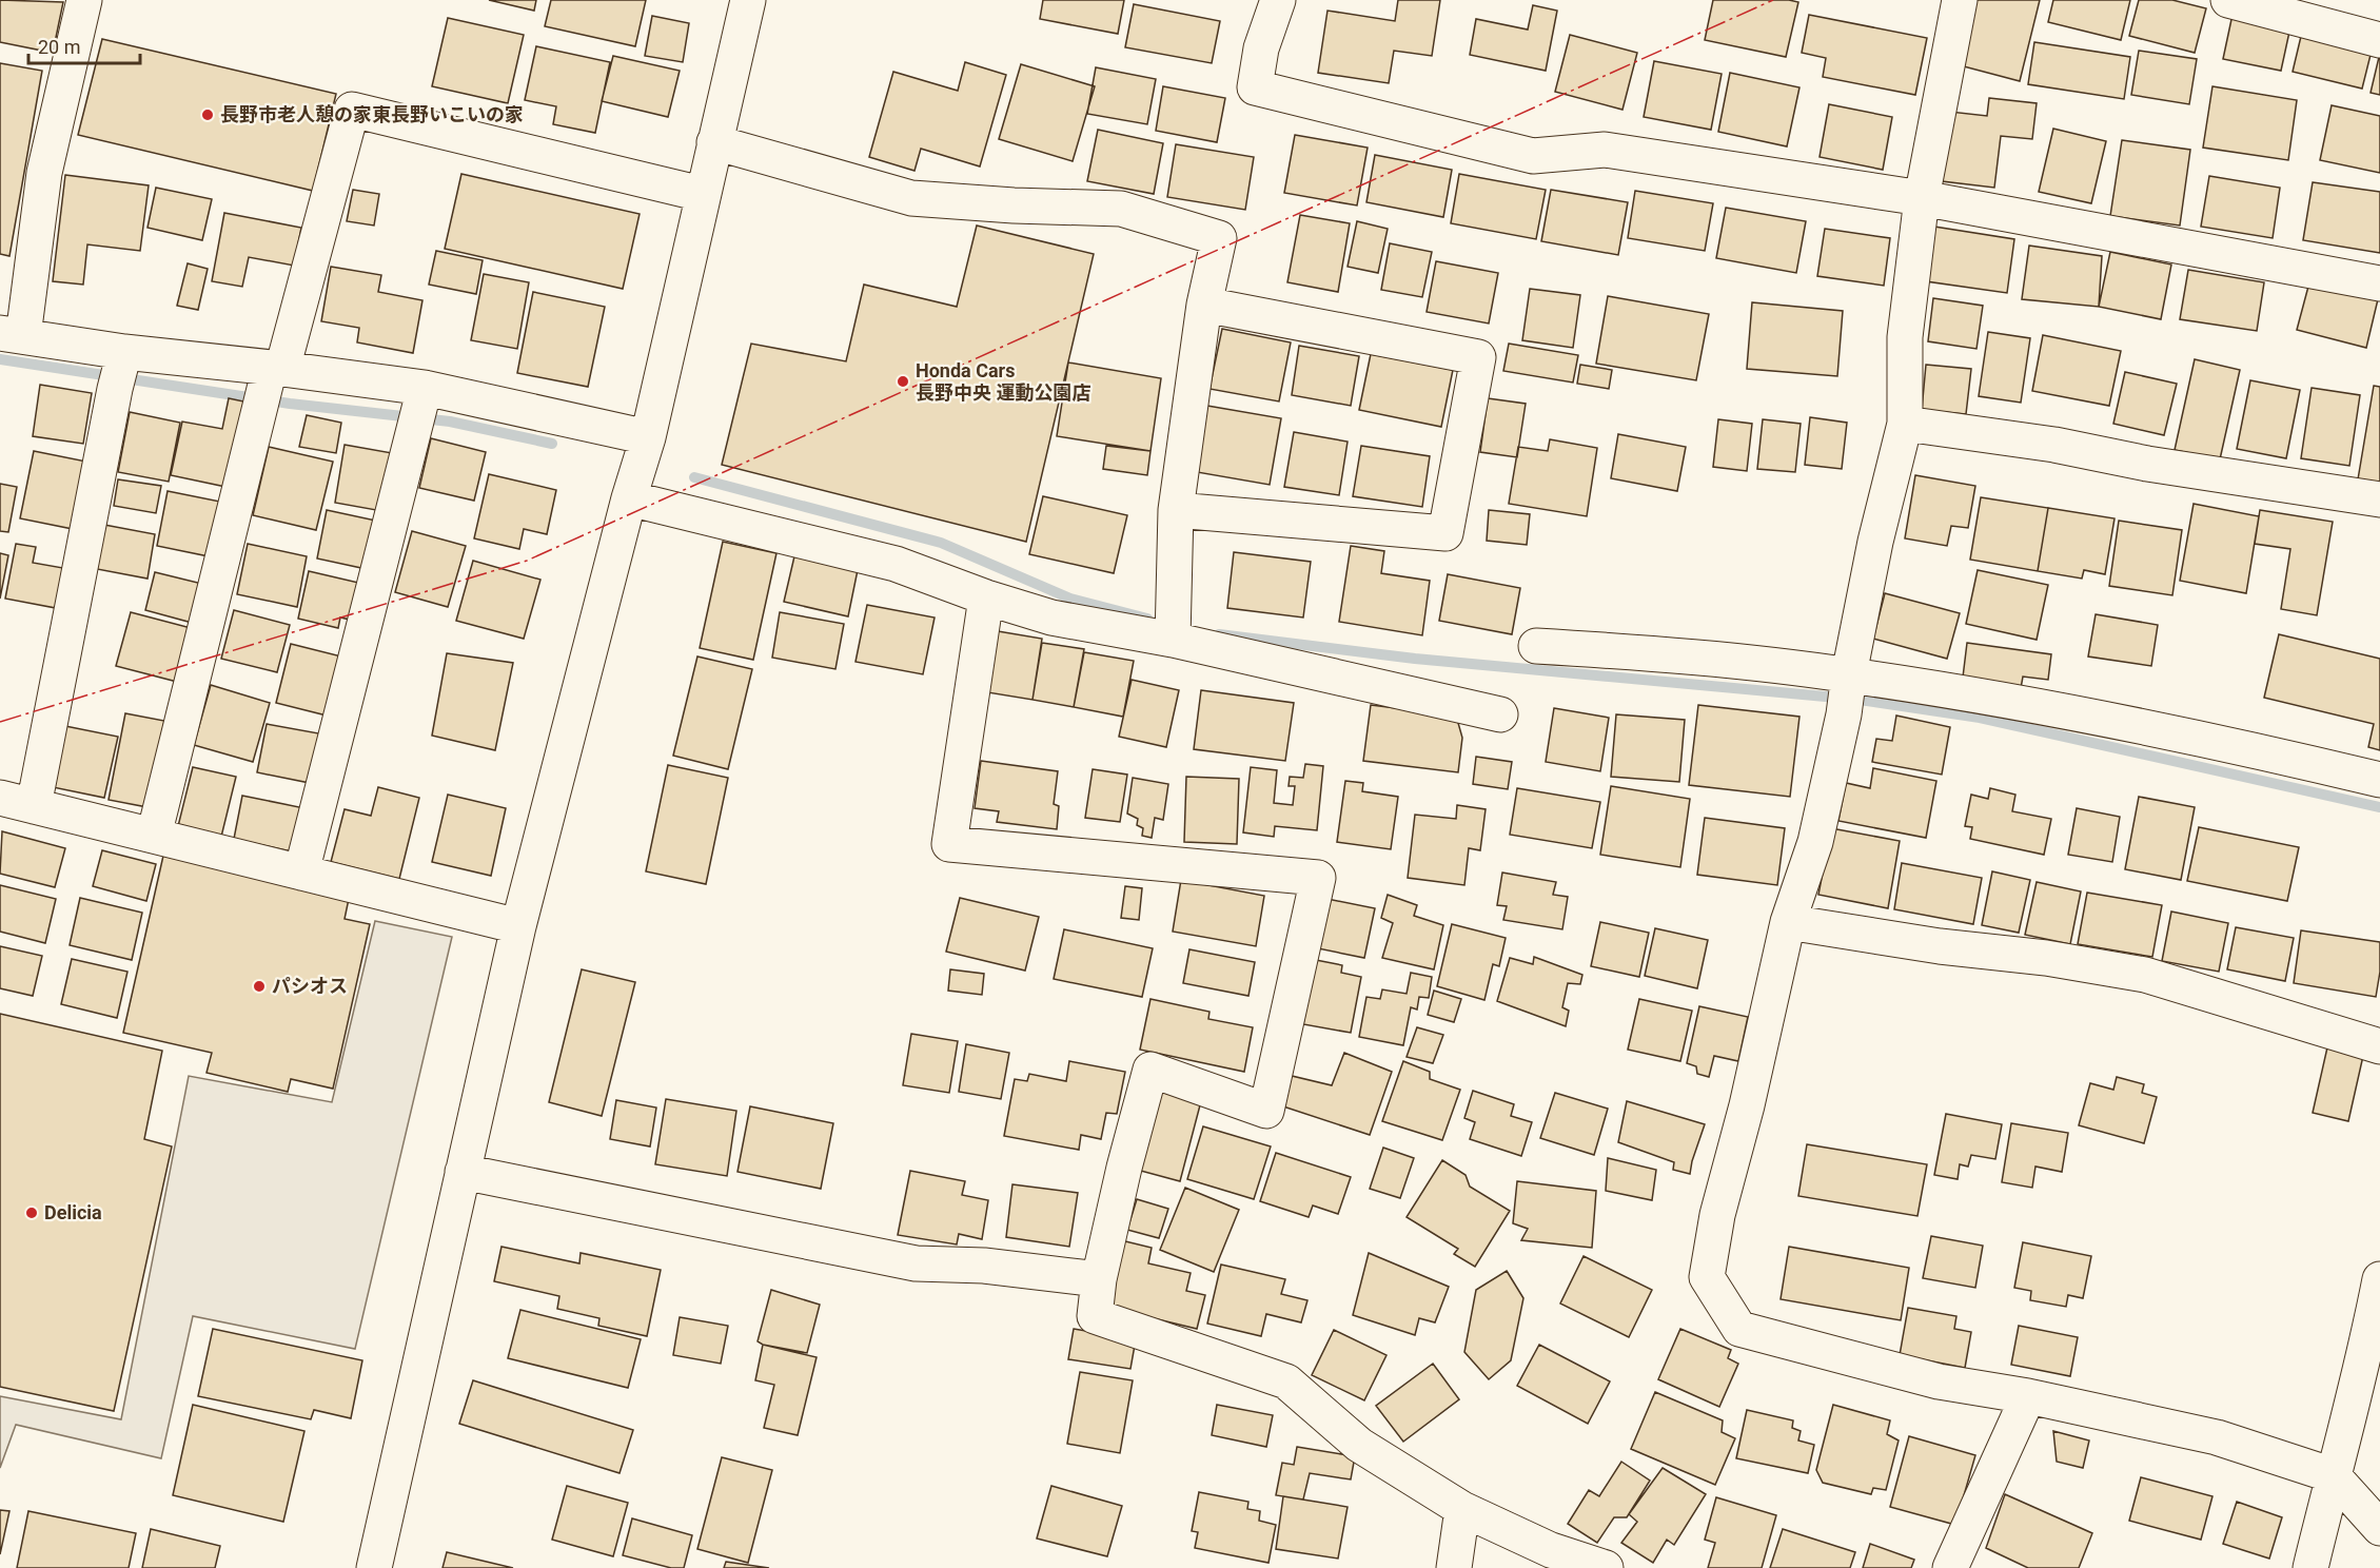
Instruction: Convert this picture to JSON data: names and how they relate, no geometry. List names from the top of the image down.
{
  "places": [
    "長野市老人憩の家東長野いこいの家",
    "Honda Cars 長野中央 運動公園店",
    "パシオス",
    "Delicia"
  ],
  "scale_bar": "20 m"
}
